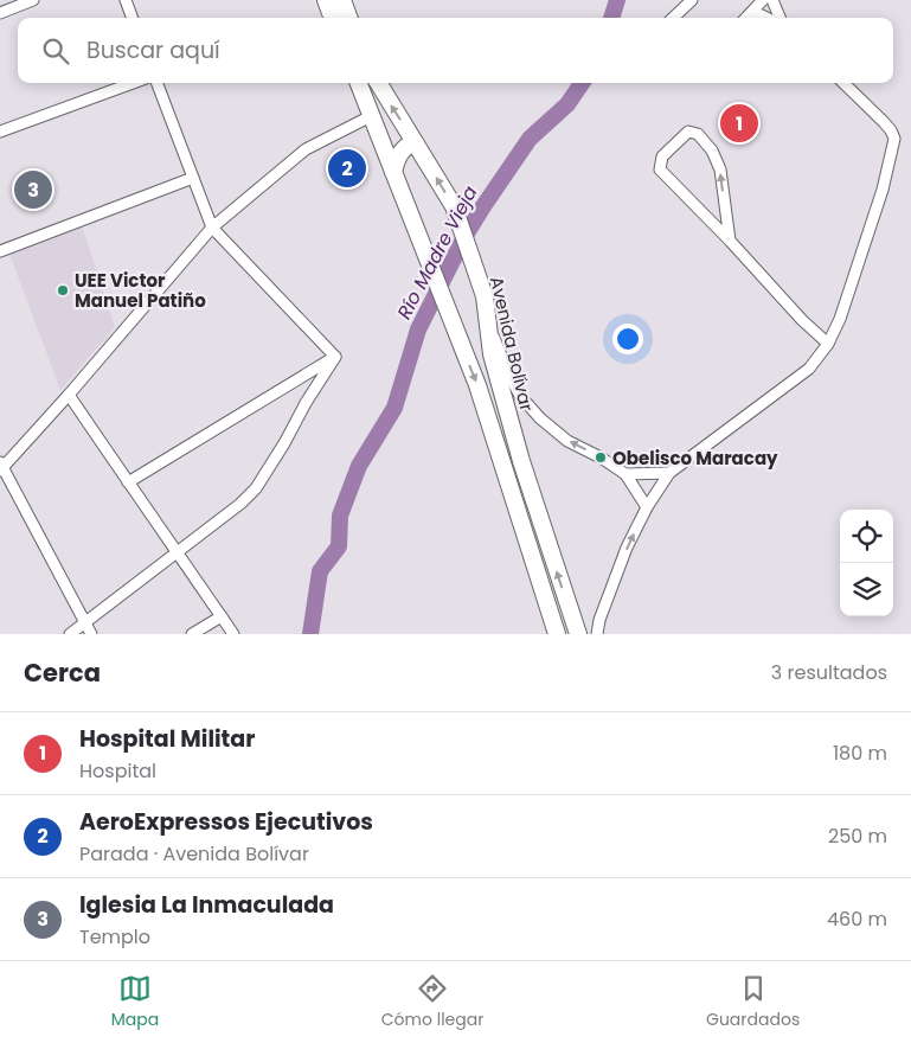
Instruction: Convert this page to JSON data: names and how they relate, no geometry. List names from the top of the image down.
{
  "streets": {
    "main road": ["Avenida Bolívar"]
  },
  "water": ["Río Madre Vieja"],
  "places": ["UEE Victor Manuel Patiño", "Obelisco Maracay"],
  "page": {
    "search": "Buscar aquí",
    "pins": ["1", "2", "3"],
    "heading": ["Cerca", "3 resultados"],
    "list": [
      {
        "mark": "1",
        "name": "Hospital Militar",
        "note": "Hospital",
        "value": "180 m"
      },
      {
        "mark": "2",
        "name": "AeroExpressos Ejecutivos",
        "note": "Parada · Avenida Bolívar",
        "value": "250 m"
      },
      {
        "mark": "3",
        "name": "Iglesia La Inmaculada",
        "note": "Templo",
        "value": "460 m"
      }
    ],
    "nav": ["Mapa", "Cómo llegar", "Guardados"]
  }
}
